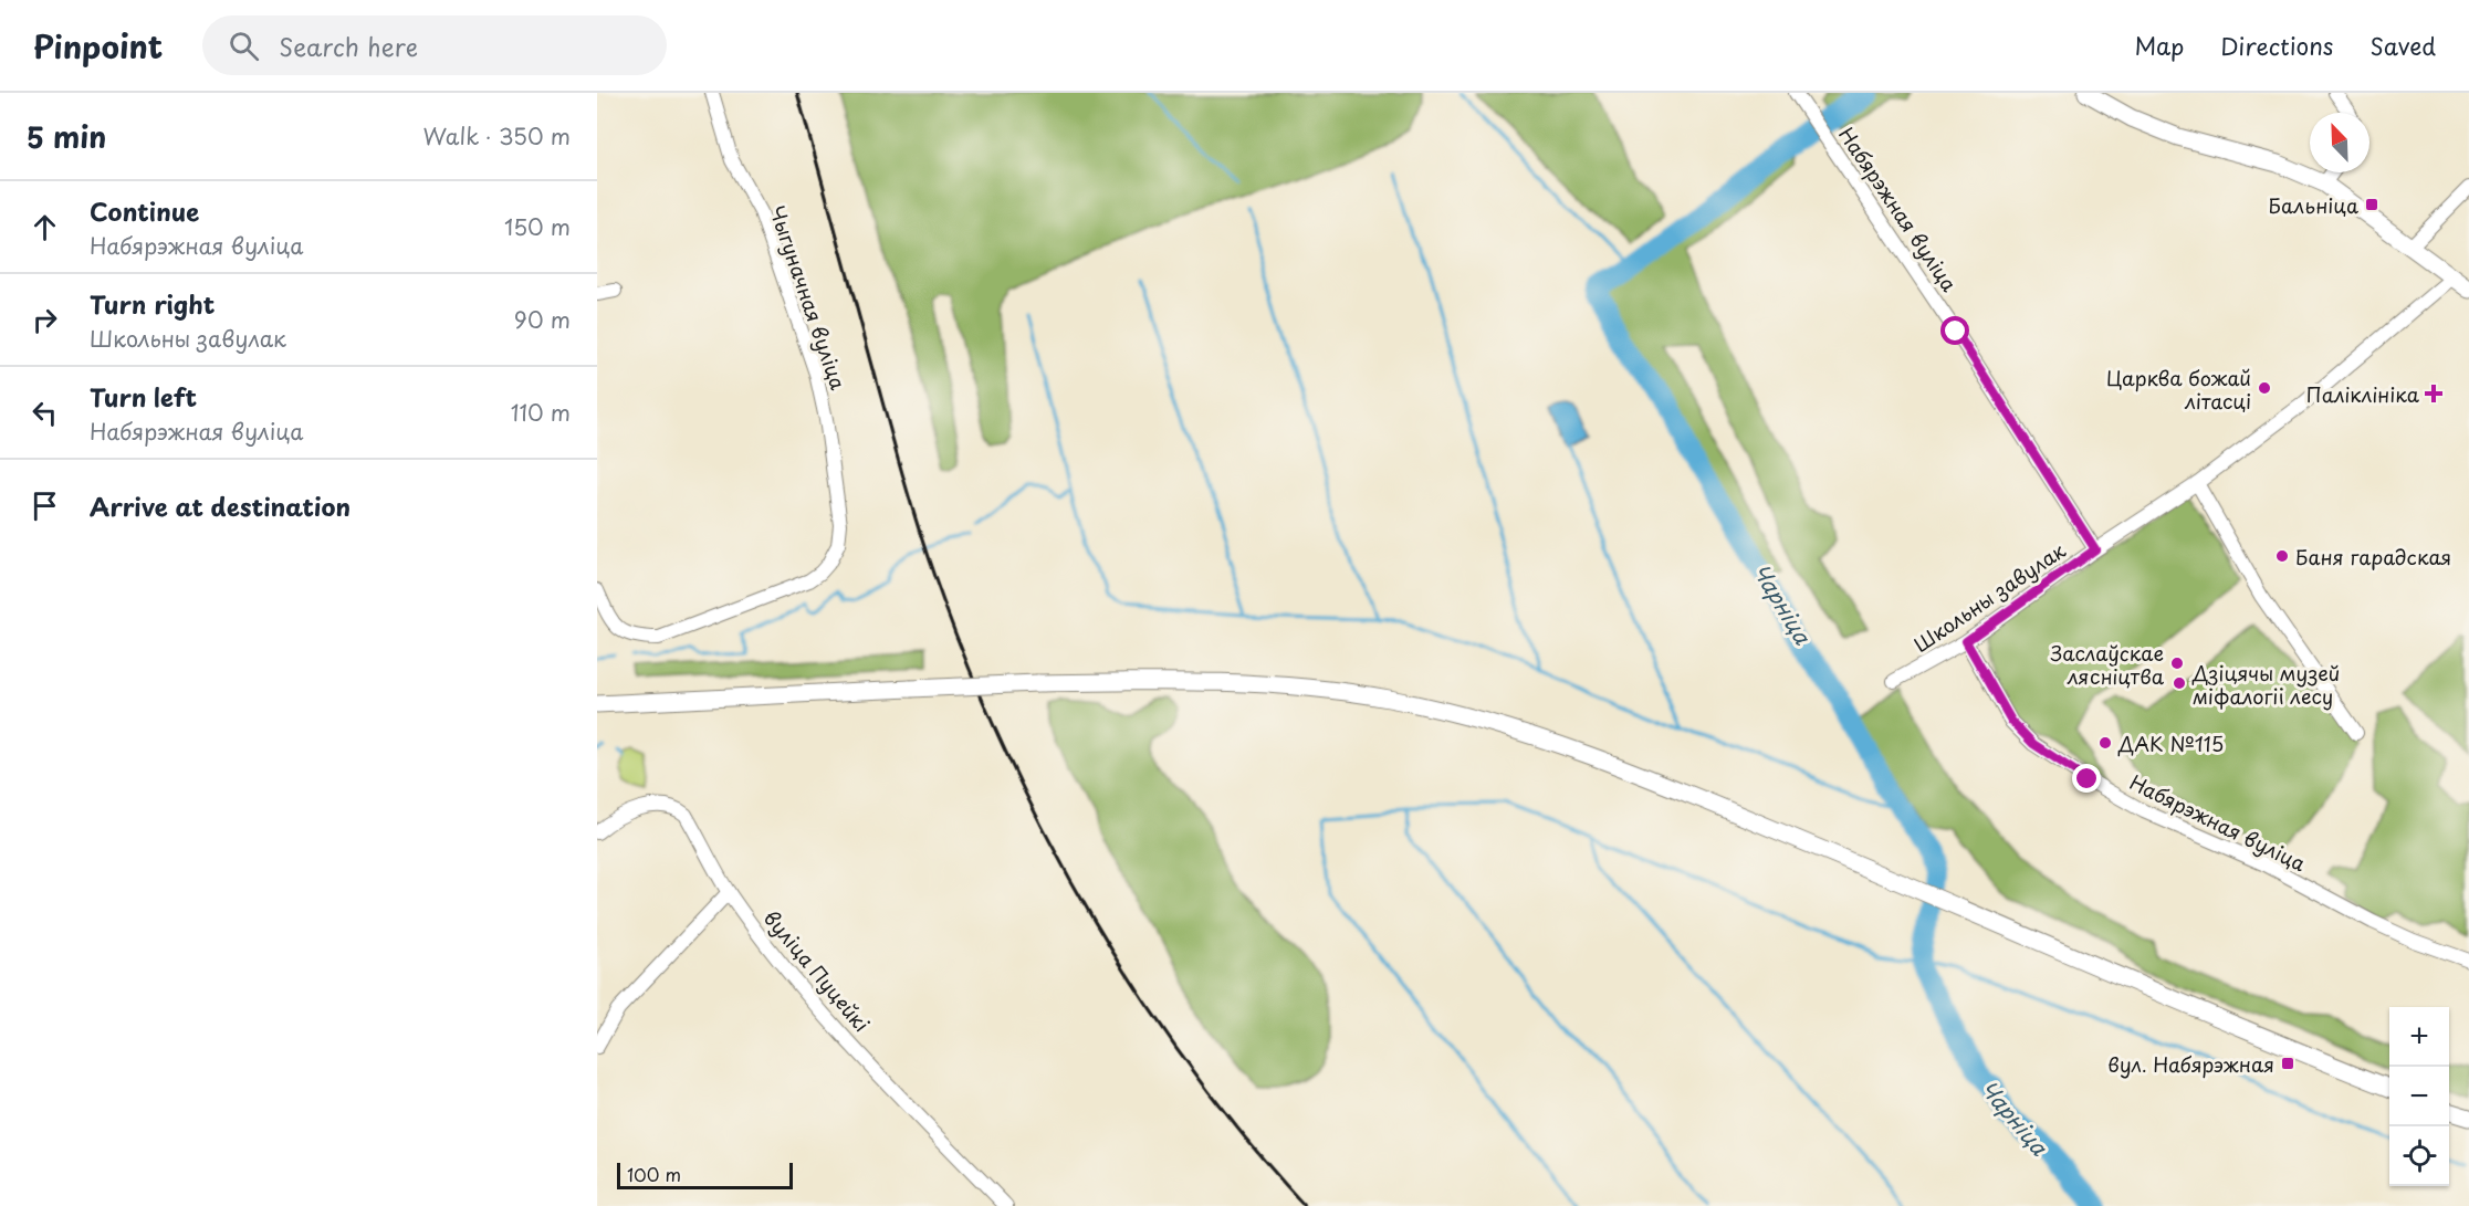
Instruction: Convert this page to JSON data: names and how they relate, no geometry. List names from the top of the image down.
{
  "streets": {
    "street": [
      "Набярэжная вуліца",
      "Чыгуначная вуліца",
      "Школьны завулак",
      "вуліца Пуцейкі"
    ]
  },
  "crossings": [
    ["Набярэжная вуліца", "Школьны завулак"]
  ],
  "water": ["Чарніца"],
  "places": {
    "transit": ["Бальніца", "вул. Набярэжная"],
    "other": [
      "Царква божай літасці",
      "Баня гарадская",
      "Заслаўскае лясніцтва",
      "Дзіцячы музей міфалогіі лесу",
      "ДАК №115"
    ],
    "health": ["Паліклініка"]
  },
  "scale_bar": "100 m",
  "north": "top left",
  "page": {
    "header": "Pinpoint",
    "search": "Search here",
    "nav": ["Map", "Directions", "Saved"],
    "heading": ["5 min", "Walk · 350 m"],
    "list": [
      ["Continue", "Набярэжная вуліца", "150 m"],
      ["Turn right", "Школьны завулак", "90 m"],
      ["Turn left", "Набярэжная вуліца", "110 m"],
      "Arrive at destination"
    ],
    "map_buttons": ["+", "−"],
    "scale": "100 m"
  }
}
